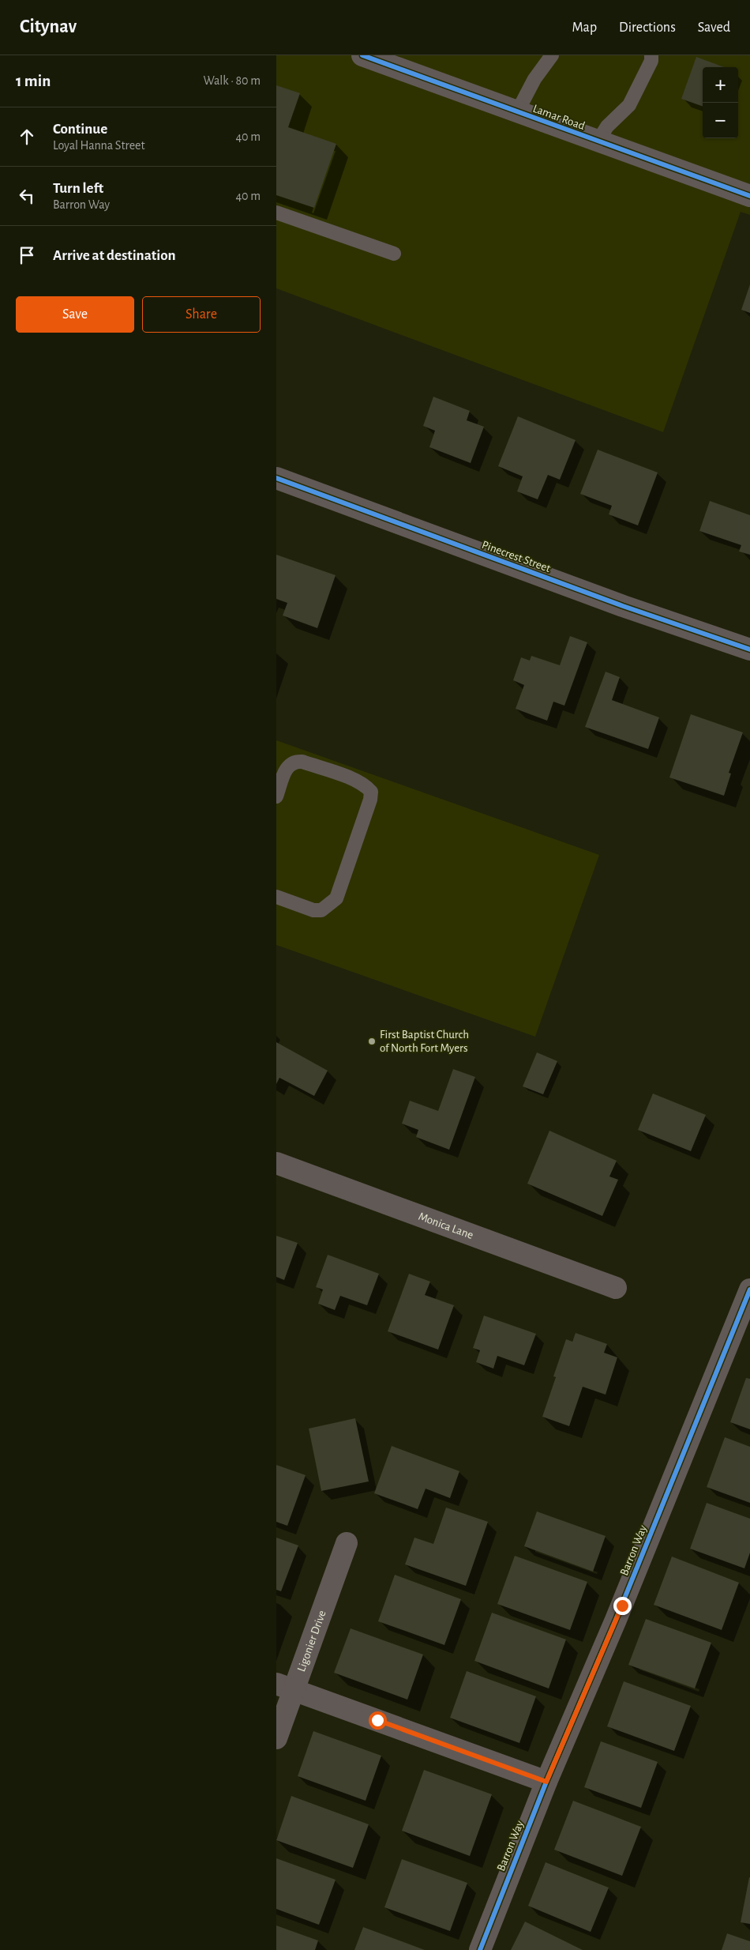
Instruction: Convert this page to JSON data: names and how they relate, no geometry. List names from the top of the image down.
{
  "streets": {
    "street": [
      "Lamar Road",
      "Pinecrest Street",
      "Monica Lane",
      "Barron Way",
      "Ligonier Drive"
    ]
  },
  "places": ["First Baptist Church of North Fort Myers"],
  "page": {
    "header": "Citynav",
    "nav": ["Map", "Directions", "Saved"],
    "heading": ["1 min", "Walk · 80 m"],
    "map_buttons": ["+", "−"],
    "list": [
      ["Continue", "Loyal Hanna Street", "40 m"],
      ["Turn left", "Barron Way", "40 m"],
      "Arrive at destination"
    ],
    "buttons": ["Save", "Share"]
  }
}
